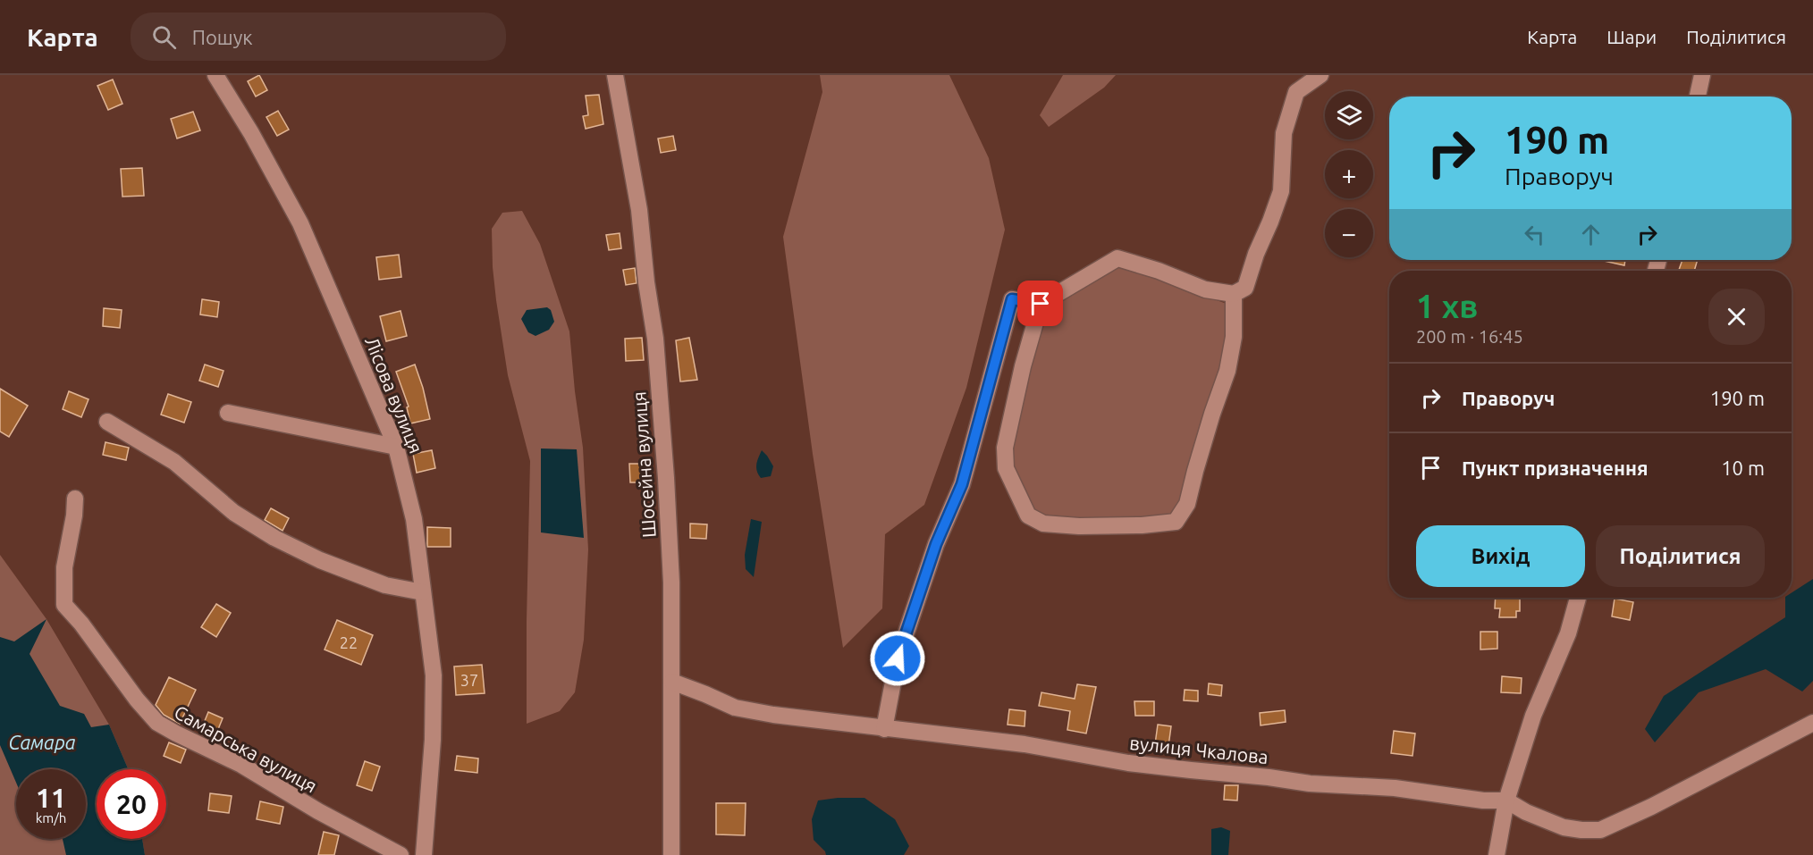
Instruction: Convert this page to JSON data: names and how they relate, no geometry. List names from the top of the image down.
{
  "streets": {
    "street": [
      "Лісова вулиця",
      "Шосейна вулиця",
      "Самарська вулиця",
      "вулиця Чкалова"
    ]
  },
  "crossings": [
    ["Шосейна вулиця", "вулиця Чкалова"]
  ],
  "water": ["Самара"],
  "house_numbers": ["22", "37"],
  "page": {
    "header": "Карта",
    "search": "Пошук",
    "nav": ["Карта", "Шари", "Поділитися"],
    "map_buttons": ["+", "−"],
    "turn": ["190 m", "Праворуч"],
    "heading": ["1 хв", "200 m · 16:45"],
    "list": [
      {
        "name": "Праворуч",
        "value": "190 m"
      },
      {
        "name": "Пункт призначення",
        "value": "10 m"
      }
    ],
    "buttons": ["Вихід", "Поділитися"],
    "speed": "11 km/h",
    "limit": "20"
  }
}
